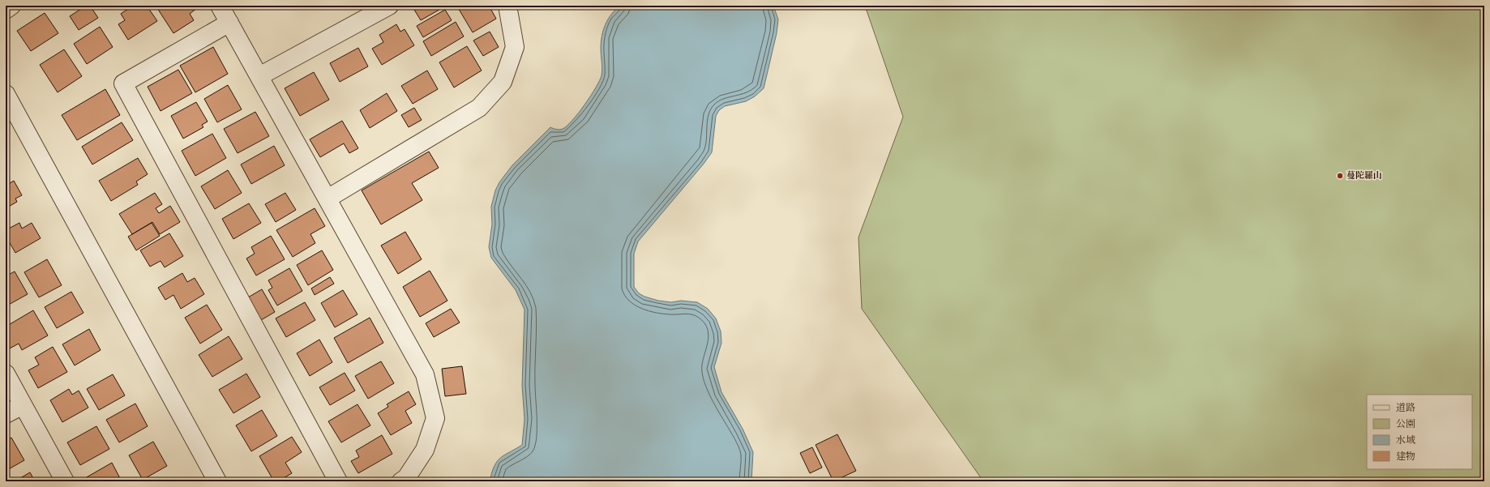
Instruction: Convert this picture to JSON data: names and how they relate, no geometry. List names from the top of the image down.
{
  "places": ["蔓陀羅山"],
  "legend": [
    "道路",
    "公園",
    "水域",
    "建物"
  ]
}
